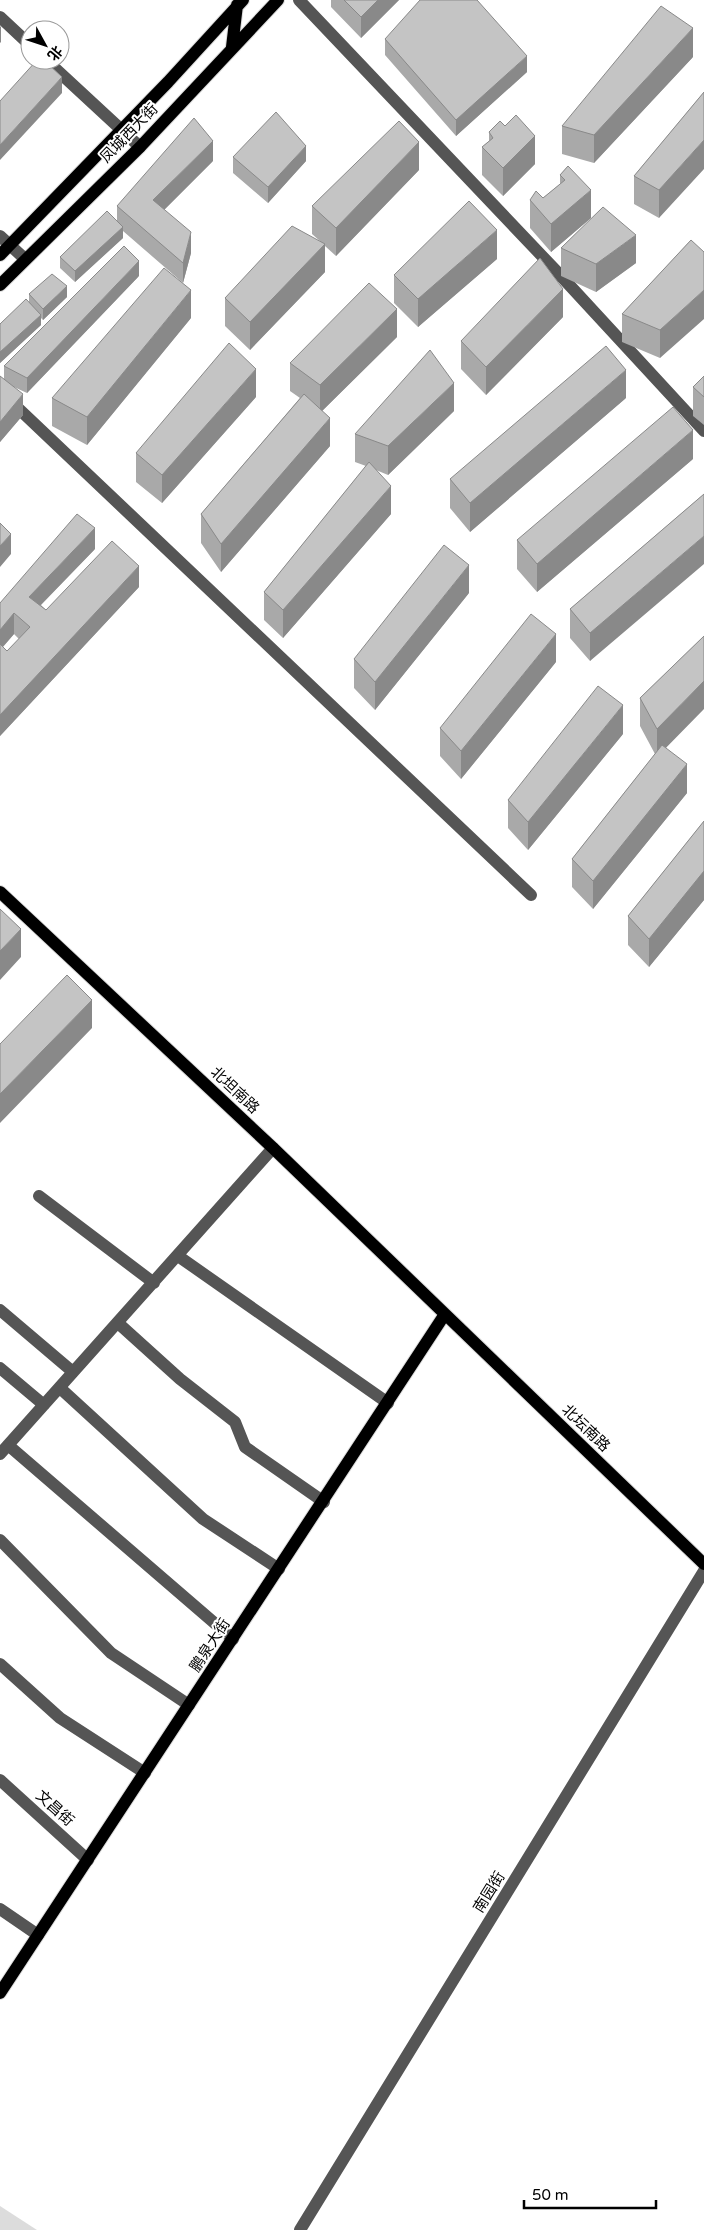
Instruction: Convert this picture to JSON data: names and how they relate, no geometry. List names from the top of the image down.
{
  "streets": {
    "main road": [
      "凤城西大街",
      "北坦南路",
      "北坛南路",
      "鹏泉大街"
    ],
    "street": ["文昌街", "南园街"]
  },
  "crossings": [
    ["北坦南路", "北坛南路"],
    ["北坦南路", "鹏泉大街"],
    ["北坛南路", "鹏泉大街"],
    ["鹏泉大街", "文昌街"]
  ],
  "scale_bar": "50 m",
  "north": "bottom right"
}
